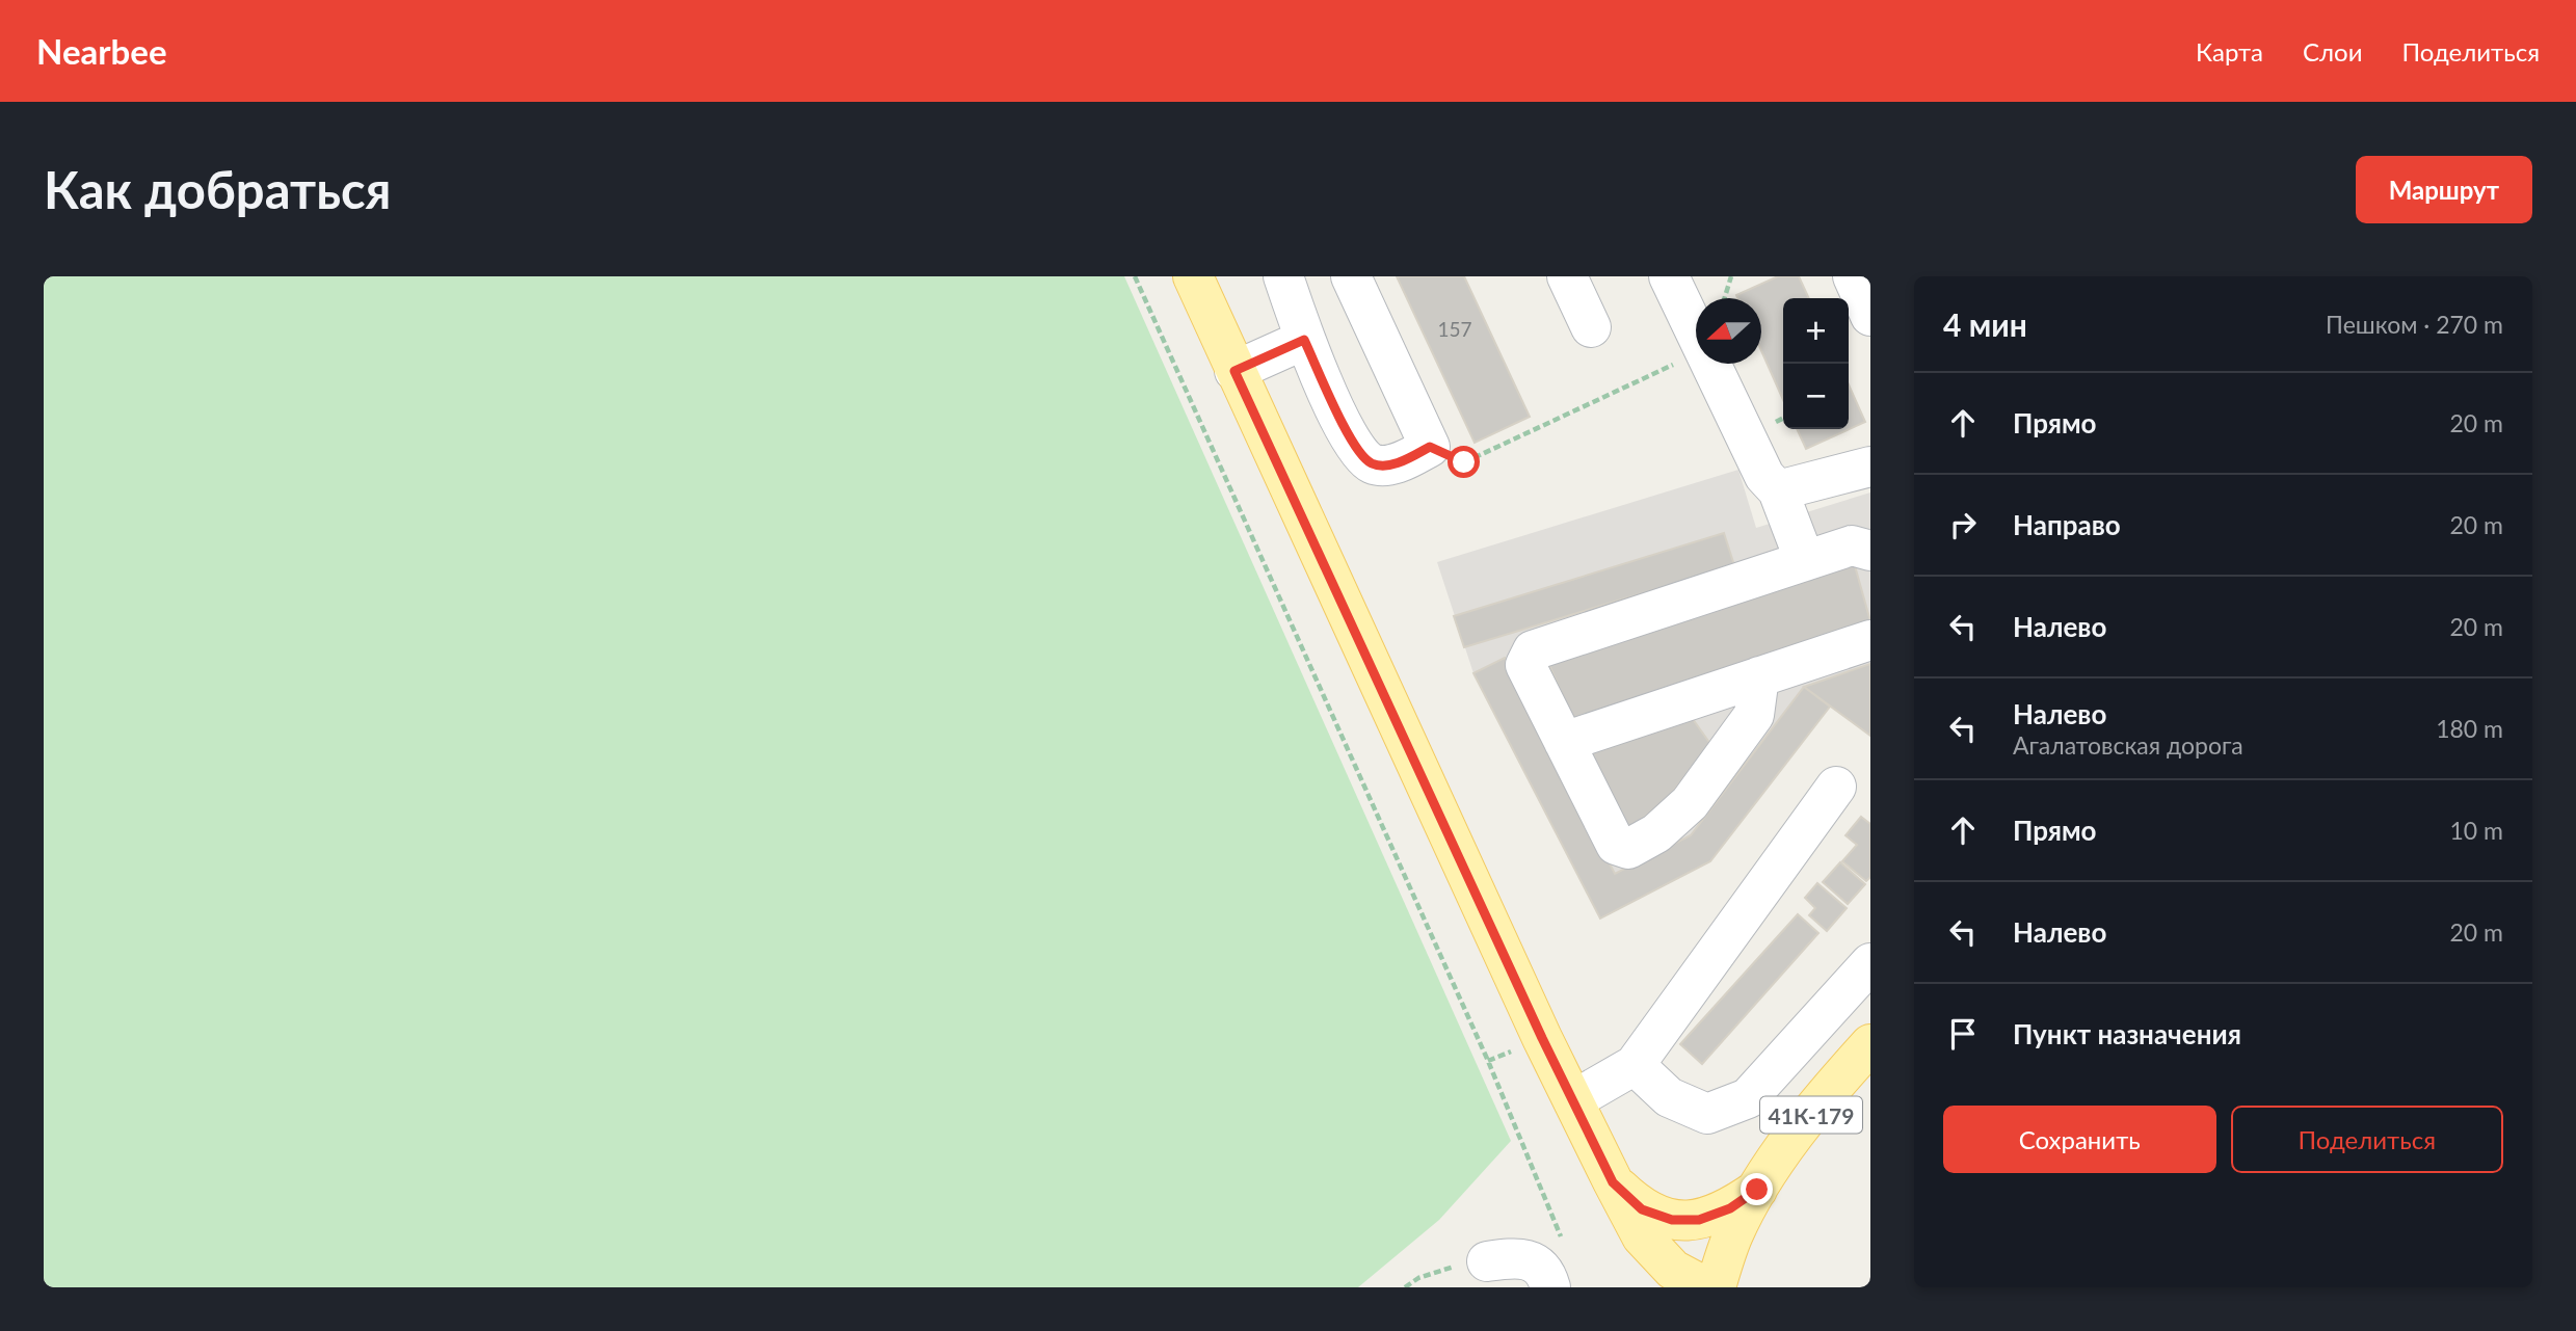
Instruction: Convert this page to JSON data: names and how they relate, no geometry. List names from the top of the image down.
{
  "streets": {
    "main road": ["41К-179"]
  },
  "house_numbers": ["157"],
  "north": "left",
  "page": {
    "header": "Nearbee",
    "nav": ["Карта", "Слои", "Поделиться"],
    "buttons": [
      "Маршрут",
      ["Сохранить", "Поделиться"]
    ],
    "title": "Как добраться",
    "heading": ["4 мин", "Пешком · 270 m"],
    "map_buttons": ["+", "−"],
    "list": [
      ["Прямо", "20 m"],
      ["Направо", "20 m"],
      ["Налево", "20 m"],
      ["Налево", "Агалатовская дорога", "180 m"],
      ["Прямо", "10 m"],
      ["Налево", "20 m"],
      "Пункт назначения"
    ]
  }
}
